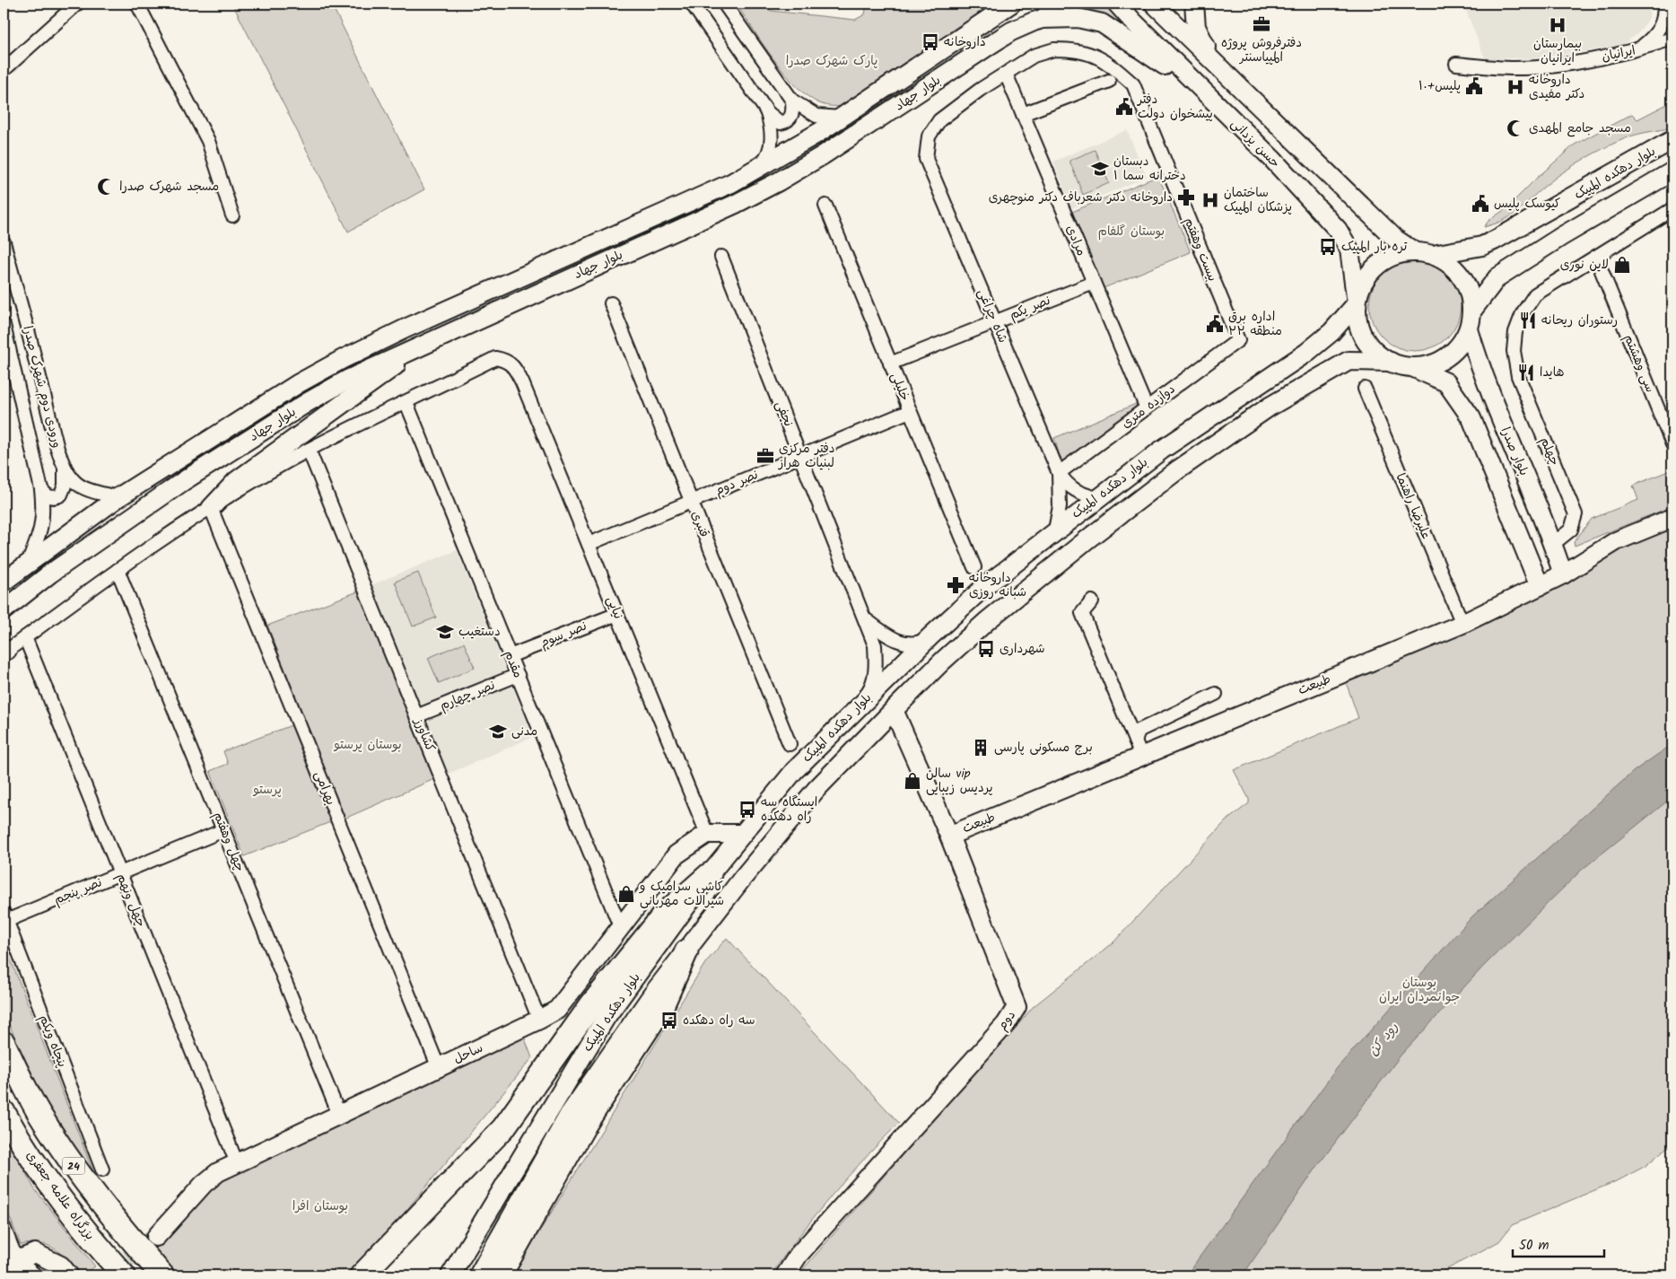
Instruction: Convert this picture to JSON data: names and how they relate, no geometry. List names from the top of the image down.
{
  "streets": {
    "highway": ["24", "بزرگراه علامه جعفری"],
    "main road": [
      "بلوار جهاد",
      "حسن یزدانی",
      "بلوار دهکده المپیک",
      "بلوار صدرا",
      "طبیعت",
      "دوم",
      "ساحل"
    ],
    "street": [
      "ایرانیان",
      "مرادی",
      "بیست وهفتم",
      "نصر یکم",
      "شاه چراغی",
      "سی وهشتم",
      "ورودی دوم شهرک صدرا",
      "خلیلی",
      "دوازده متری",
      "نجفی",
      "چهلم",
      "نصر دوم",
      "علیرضا راهنما",
      "قنبری",
      "نیایی",
      "نصر سوم",
      "مقدم",
      "نصر چهارم",
      "کشاورز",
      "بهرامی",
      "چهل وهفتم",
      "نصر پنجم",
      "چهل ونهم",
      "پنجاه ویکم"
    ]
  },
  "crossings": [
    ["بلوار جهاد", "حسن یزدانی"],
    ["بلوار جهاد", "ورودی دوم شهرک صدرا"],
    ["حسن یزدانی", "بلوار دهکده المپیک"],
    ["حسن یزدانی", "بلوار صدرا"],
    ["بلوار دهکده المپیک", "نجفی"],
    ["بلوار دهکده المپیک", "بلوار صدرا"],
    ["بلوار دهکده المپیک", "دوم"],
    ["مرادی", "بیست وهفتم"],
    ["مرادی", "نصر یکم"],
    ["مرادی", "شاه چراغی"],
    ["مرادی", "دوازده متری"],
    ["بیست وهفتم", "شاه چراغی"],
    ["بیست وهفتم", "دوازده متری"],
    ["نصر یکم", "شاه چراغی"],
    ["نصر یکم", "خلیلی"],
    ["شاه چراغی", "دوازده متری"],
    ["سی وهشتم", "چهلم"],
    ["خلیلی", "نصر دوم"],
    ["نجفی", "نصر دوم"],
    ["بلوار صدرا", "چهلم"],
    ["بلوار صدرا", "طبیعت"],
    ["نصر دوم", "قنبری"],
    ["نصر دوم", "نیایی"],
    ["علیرضا راهنما", "طبیعت"],
    ["نیایی", "نصر سوم"],
    ["نیایی", "مقدم"],
    ["نیایی", "کشاورز"],
    ["نیایی", "بهرامی"],
    ["نیایی", "چهل وهفتم"],
    ["نیایی", "چهل ونهم"],
    ["نیایی", "ساحل"],
    ["نصر سوم", "مقدم"],
    ["مقدم", "نصر چهارم"],
    ["مقدم", "ساحل"],
    ["طبیعت", "دوم"],
    ["نصر چهارم", "کشاورز"],
    ["کشاورز", "ساحل"],
    ["بهرامی", "ساحل"],
    ["چهل وهفتم", "نصر پنجم"],
    ["چهل وهفتم", "ساحل"],
    ["نصر پنجم", "چهل ونهم"],
    ["نصر پنجم", "پنجاه ویکم"],
    ["چهل ونهم", "ساحل"]
  ],
  "water": ["رود کن"],
  "parks": [
    "پارک شهرک صدرا",
    "بوستان گلفام",
    "بوستان پرستو",
    "پرستو",
    "بوستان جوانمردان ایران",
    "بوستان افرا"
  ],
  "places": {
    "office": ["دفترفروش پروژه المپیاسنتر", "دفتر مرکزی لبنیات هراز"],
    "hospital": ["بیمارستان ایرانیان", "داروخانه دکتر مفیدی", "ساختمان پزشکان المپیک"],
    "bus stop": [
      "داروخانه",
      "تره بار المپیک",
      "شهرداری",
      "ایستگاه سه راه دهکده",
      "سه راه دهکده"
    ],
    "public building": [
      "پلیس+۱۰",
      "دفتر پیشخوان دولت",
      "کیوسک پلیس",
      "اداره برق منطقه ۲۲"
    ],
    "mosque": ["مسجد جامع المهدی", "مسجد شهرک صدرا"],
    "school or university": ["دبستان دخترانه سما ۱", "دستغیب", "مدنی"],
    "pharmacy": ["داروخانه دکتر شعرباف دکتر منوچهری", "داروخانه شبانه روزی"],
    "shop": ["لاین نوری", "سالن vip پردیس زیبایی", "کاشی سرامیک و شیرالات مهربانی"],
    "restaurant": ["رستوران ریحانه", "هایدا"],
    "building": ["برج مسکونی پارسی"]
  },
  "scale_bar": "50 m"
}
